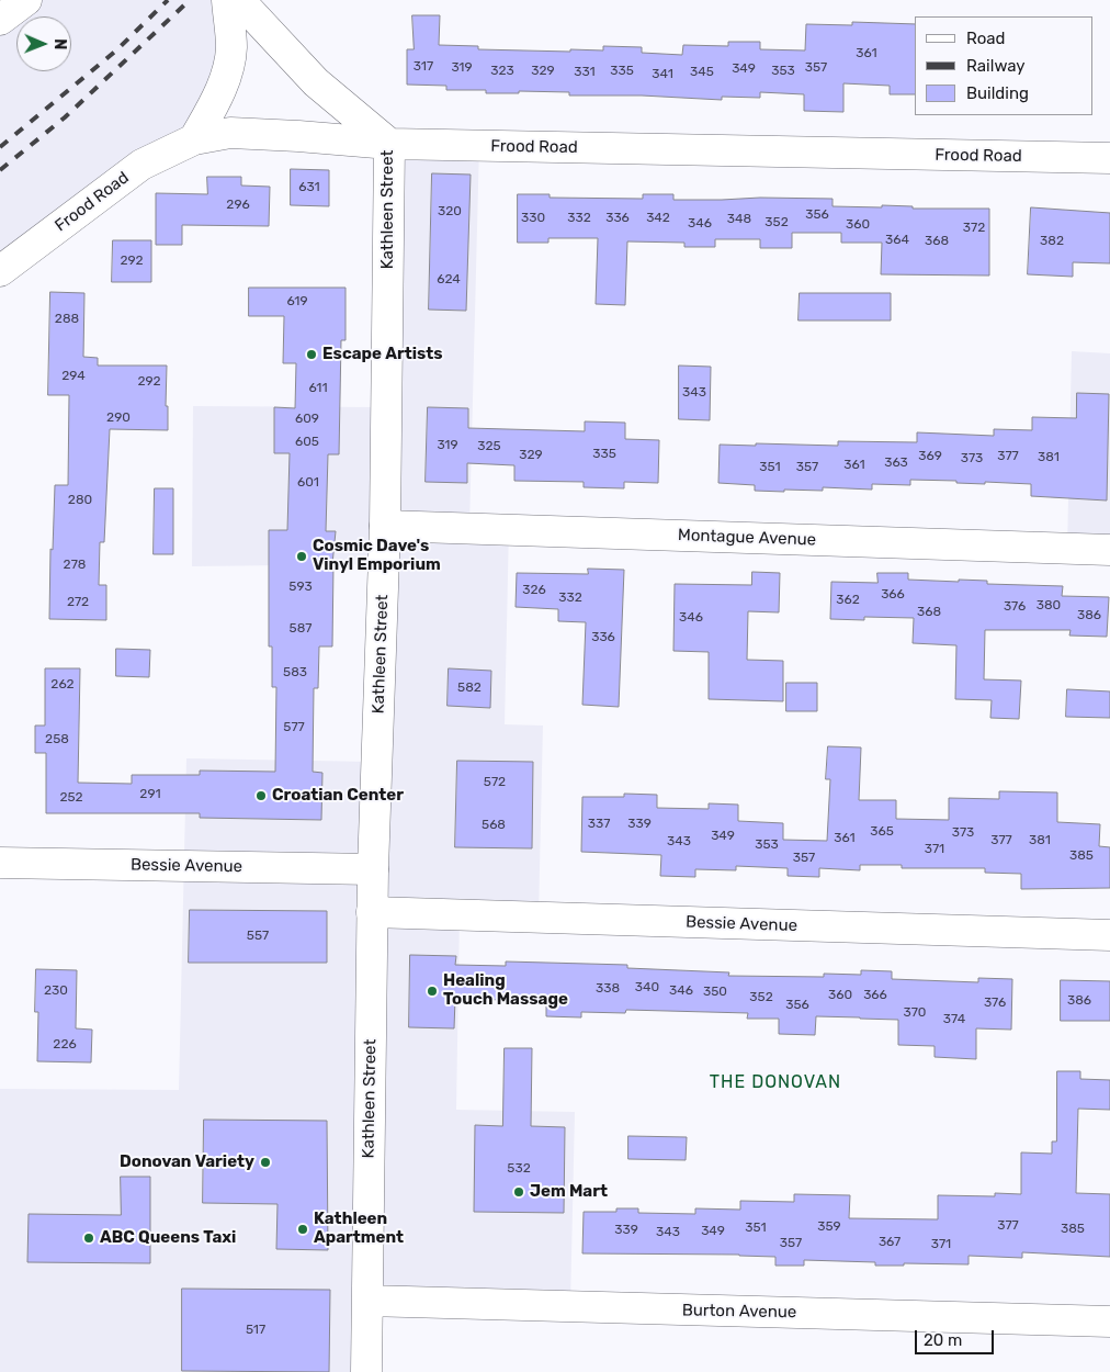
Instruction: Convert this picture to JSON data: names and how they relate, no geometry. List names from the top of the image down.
{
  "streets": {
    "street": [
      "Frood Road",
      "Kathleen Street",
      "Montague Avenue",
      "Bessie Avenue",
      "Burton Avenue"
    ]
  },
  "crossings": [
    ["Frood Road", "Kathleen Street"],
    ["Kathleen Street", "Montague Avenue"],
    ["Kathleen Street", "Bessie Avenue"],
    ["Kathleen Street", "Burton Avenue"]
  ],
  "districts": ["THE DONOVAN"],
  "places": [
    "Escape Artists",
    "Cosmic Dave's Vinyl Emporium",
    "Croatian Center",
    "Healing Touch Massage",
    "Donovan Variety",
    "Jem Mart",
    "Kathleen Apartment",
    "ABC Queens Taxi"
  ],
  "house_numbers": [
    "361",
    "317",
    "319",
    "357",
    "349",
    "323",
    "329",
    "335",
    "353",
    "331",
    "345",
    "341",
    "631",
    "296",
    "320",
    "356",
    "330",
    "332",
    "336",
    "342",
    "348",
    "352",
    "346",
    "360",
    "372",
    "364",
    "368",
    "382",
    "292",
    "624",
    "619",
    "288",
    "294",
    "292",
    "611",
    "343",
    "290",
    "609",
    "605",
    "319",
    "325",
    "335",
    "329",
    "369",
    "377",
    "381",
    "373",
    "363",
    "361",
    "351",
    "357",
    "601",
    "280",
    "278",
    "593",
    "326",
    "366",
    "332",
    "362",
    "272",
    "380",
    "376",
    "368",
    "386",
    "346",
    "587",
    "336",
    "583",
    "262",
    "582",
    "577",
    "258",
    "572",
    "291",
    "252",
    "337",
    "339",
    "568",
    "365",
    "373",
    "349",
    "361",
    "377",
    "381",
    "343",
    "353",
    "371",
    "385",
    "357",
    "557",
    "340",
    "338",
    "230",
    "346",
    "350",
    "360",
    "366",
    "352",
    "386",
    "376",
    "356",
    "370",
    "374",
    "226",
    "532",
    "377",
    "359",
    "351",
    "385",
    "339",
    "349",
    "343",
    "367",
    "357",
    "371",
    "517"
  ],
  "legend": ["Road", "Railway", "Building"],
  "scale_bar": "20 m",
  "north": "right"
}
